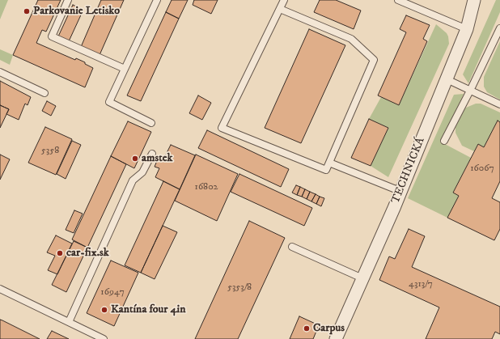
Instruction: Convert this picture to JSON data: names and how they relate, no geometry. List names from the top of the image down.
{
  "streets": {
    "street": ["TECHNICKÁ"]
  },
  "places": [
    "Parkovanie Letisko",
    "amstek",
    "car-fix.sk",
    "Kantína four 4in",
    "Carpus"
  ],
  "house_numbers": [
    "5358",
    "16067",
    "16802",
    "4313/7",
    "5353/8",
    "16947"
  ]
}
